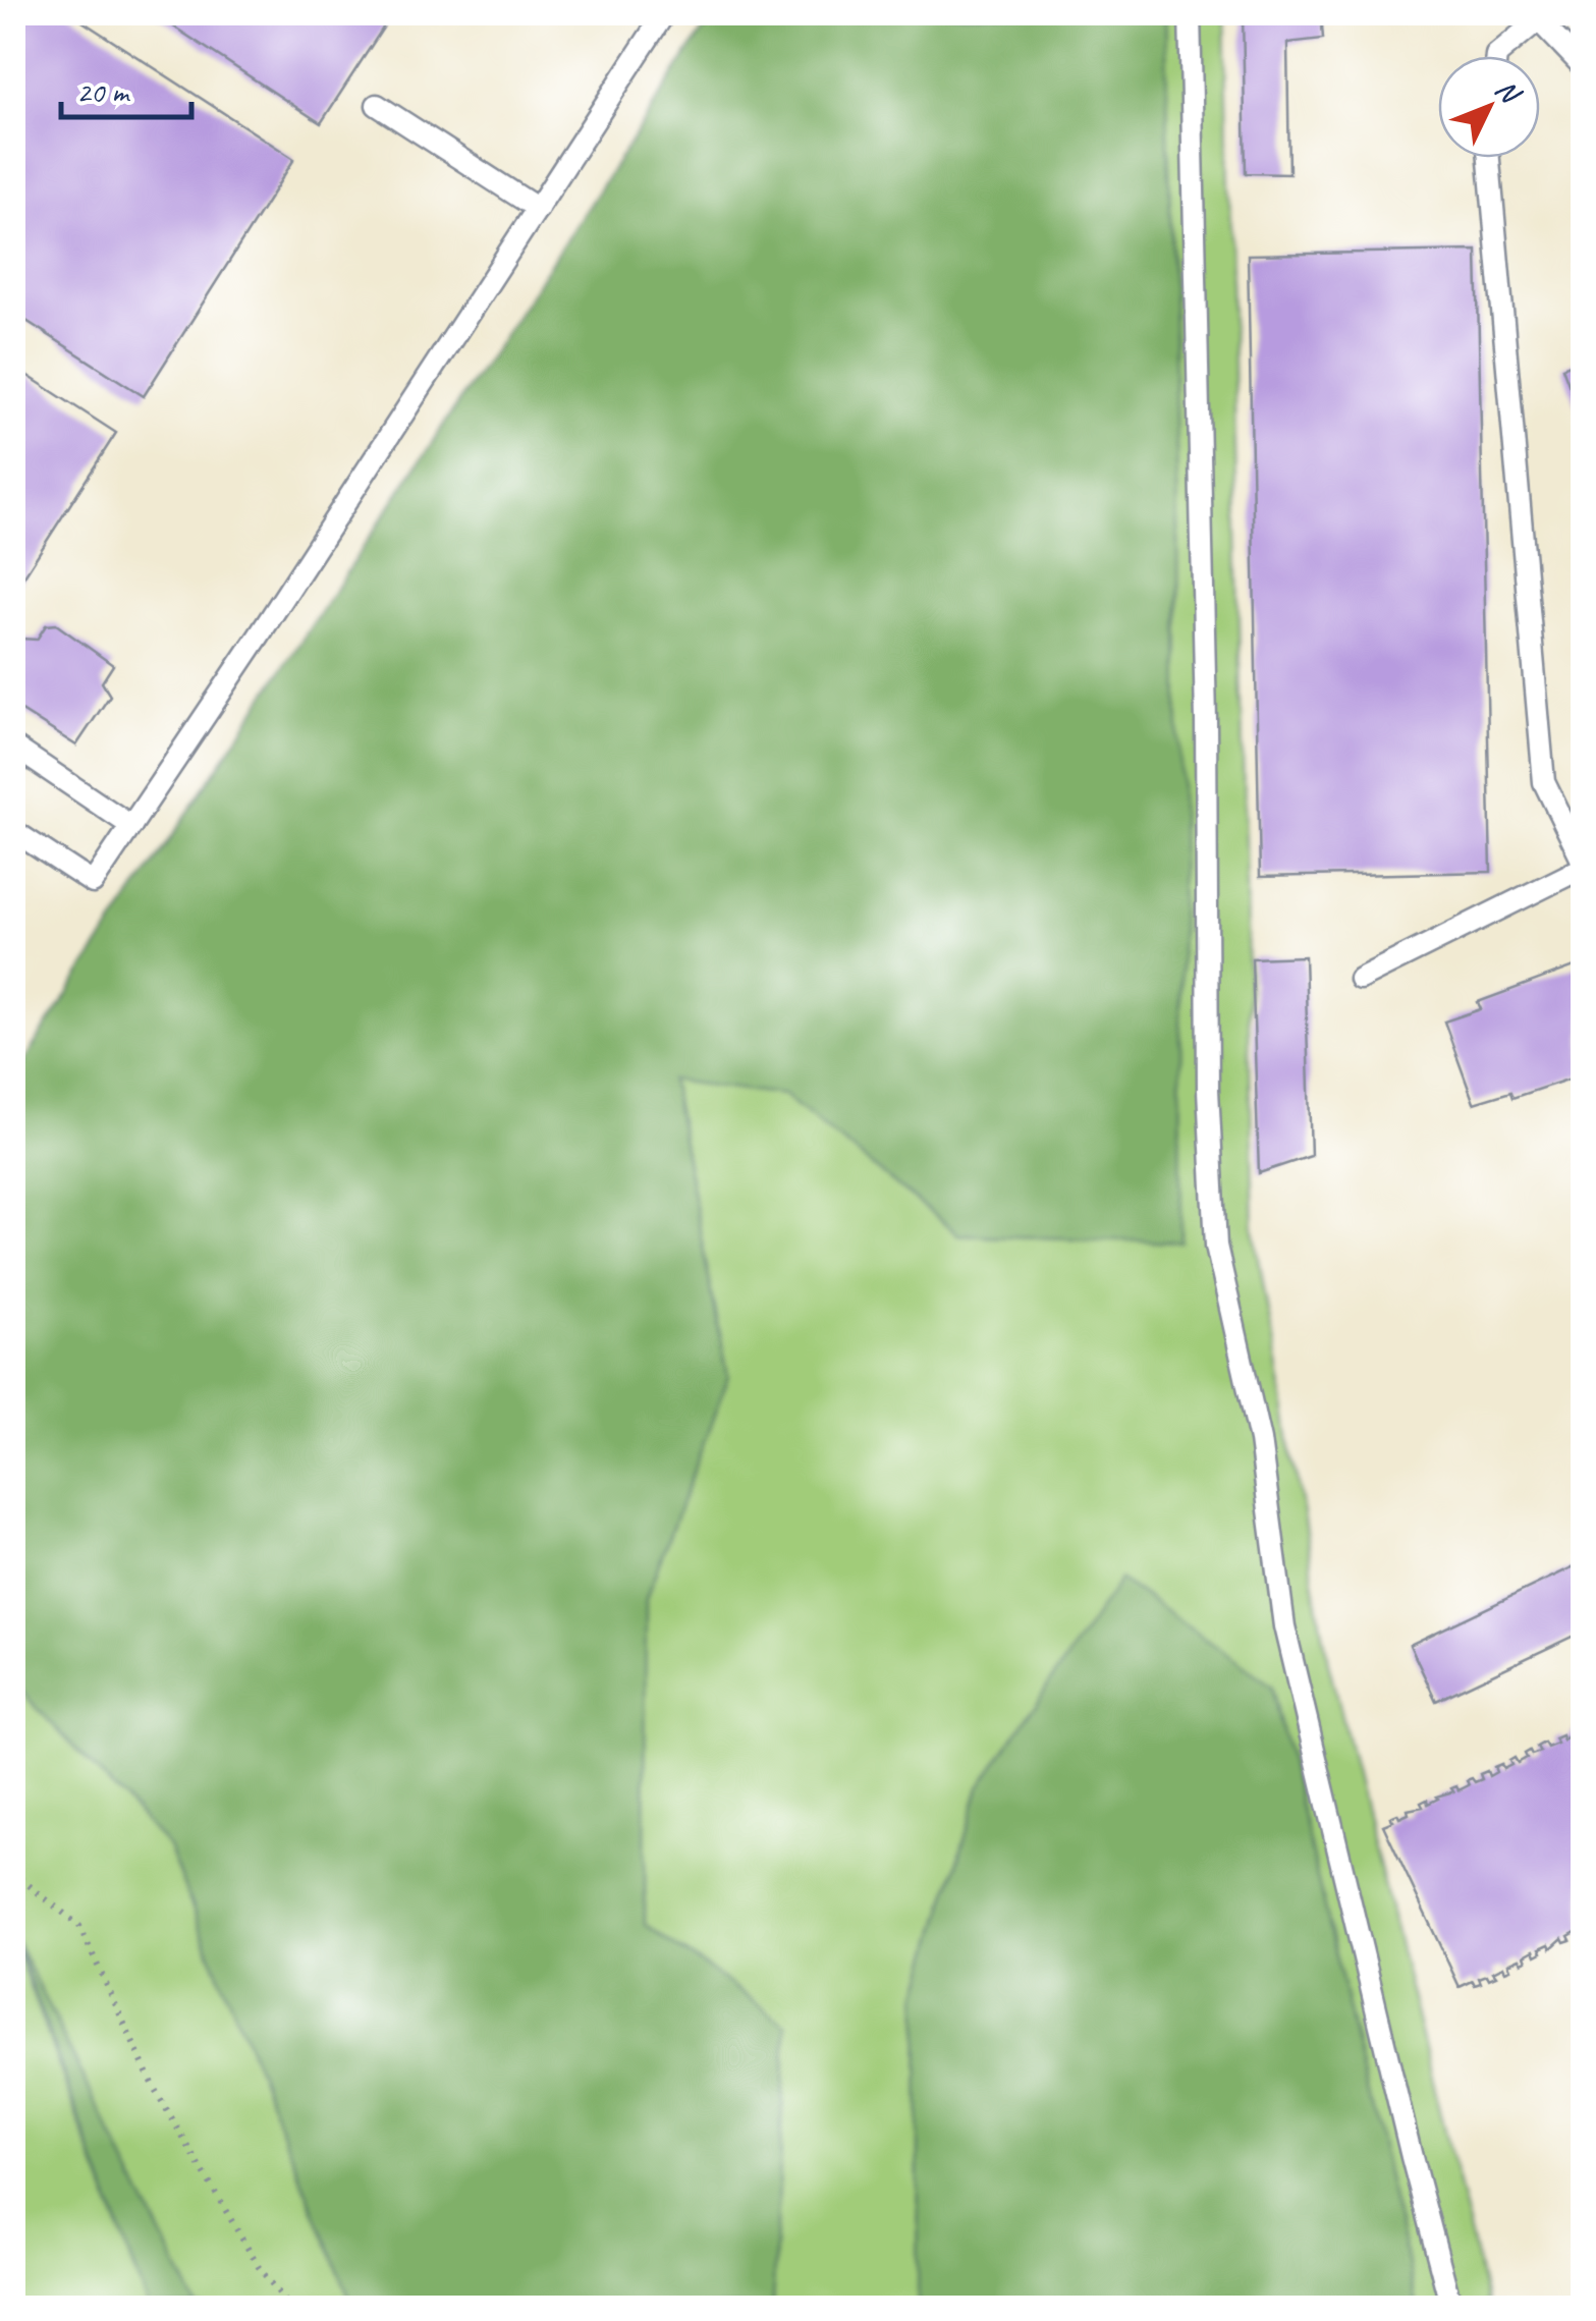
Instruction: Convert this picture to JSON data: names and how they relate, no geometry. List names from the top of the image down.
{
  "scale_bar": "20 m",
  "north": "top right"
}
